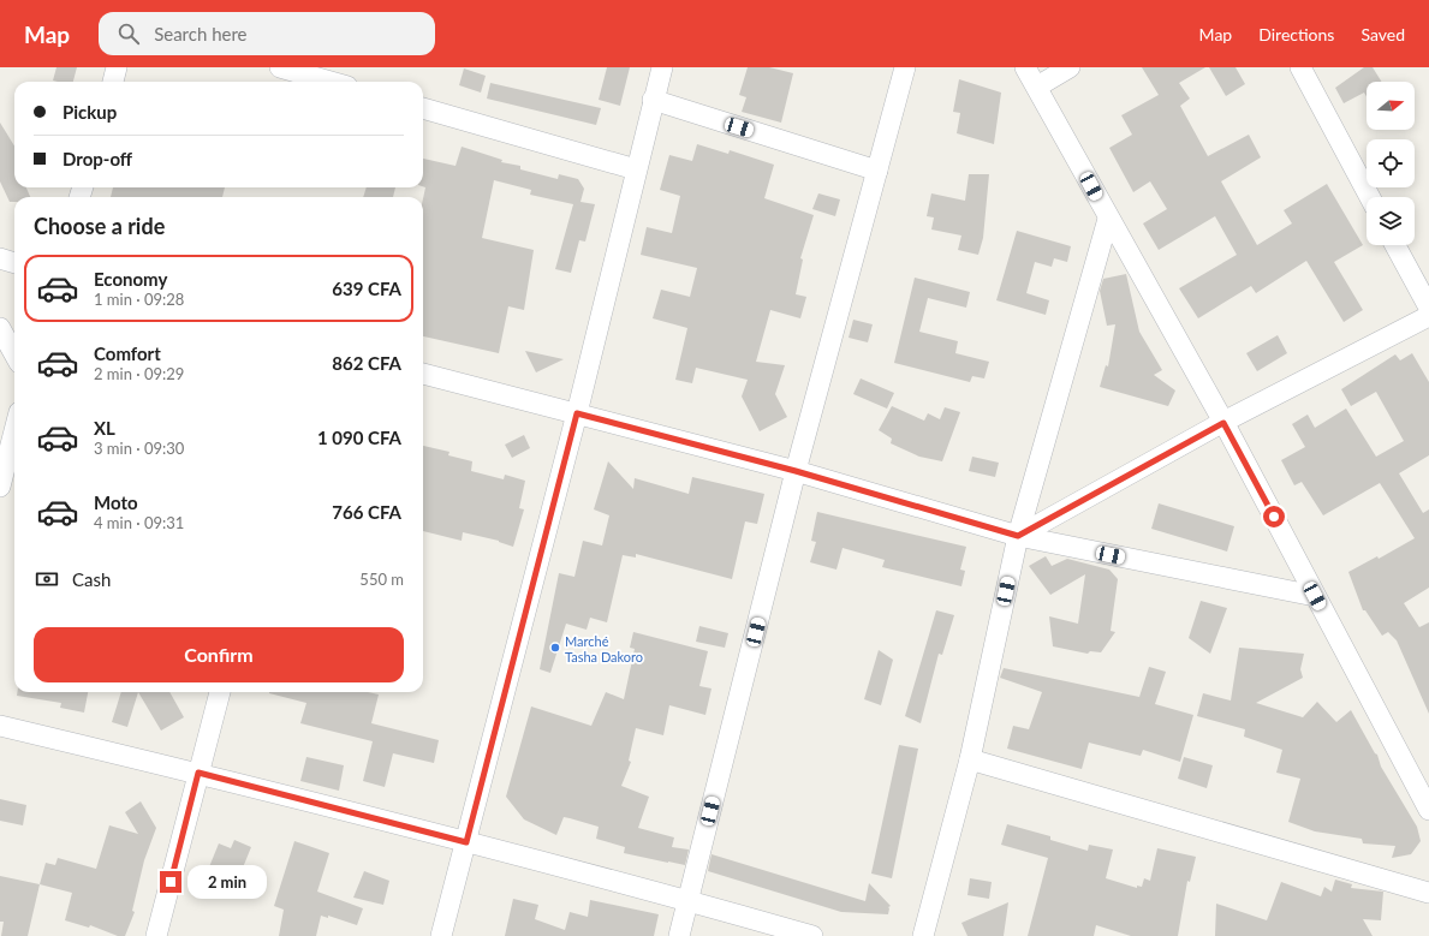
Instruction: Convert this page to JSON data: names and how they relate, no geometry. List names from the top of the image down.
{
  "places": ["Marché Tasha Dakoro"],
  "north": "right",
  "page": {
    "header": "Map",
    "search": "Search here",
    "nav": ["Map", "Directions", "Saved"],
    "banner": ["Pickup", "Drop-off"],
    "heading": "Choose a ride",
    "list": [
      {
        "name": "Economy",
        "note": "1 min · 09:28",
        "value": "639 CFA"
      },
      {
        "name": "Comfort",
        "note": "2 min · 09:29",
        "value": "862 CFA"
      },
      {
        "name": "XL",
        "note": "3 min · 09:30",
        "value": "1 090 CFA"
      },
      {
        "name": "Moto",
        "note": "4 min · 09:31",
        "value": "766 CFA"
      }
    ],
    "pay": ["Cash", "550 m"],
    "buttons": "Confirm",
    "bubble": "2 min"
  }
}
